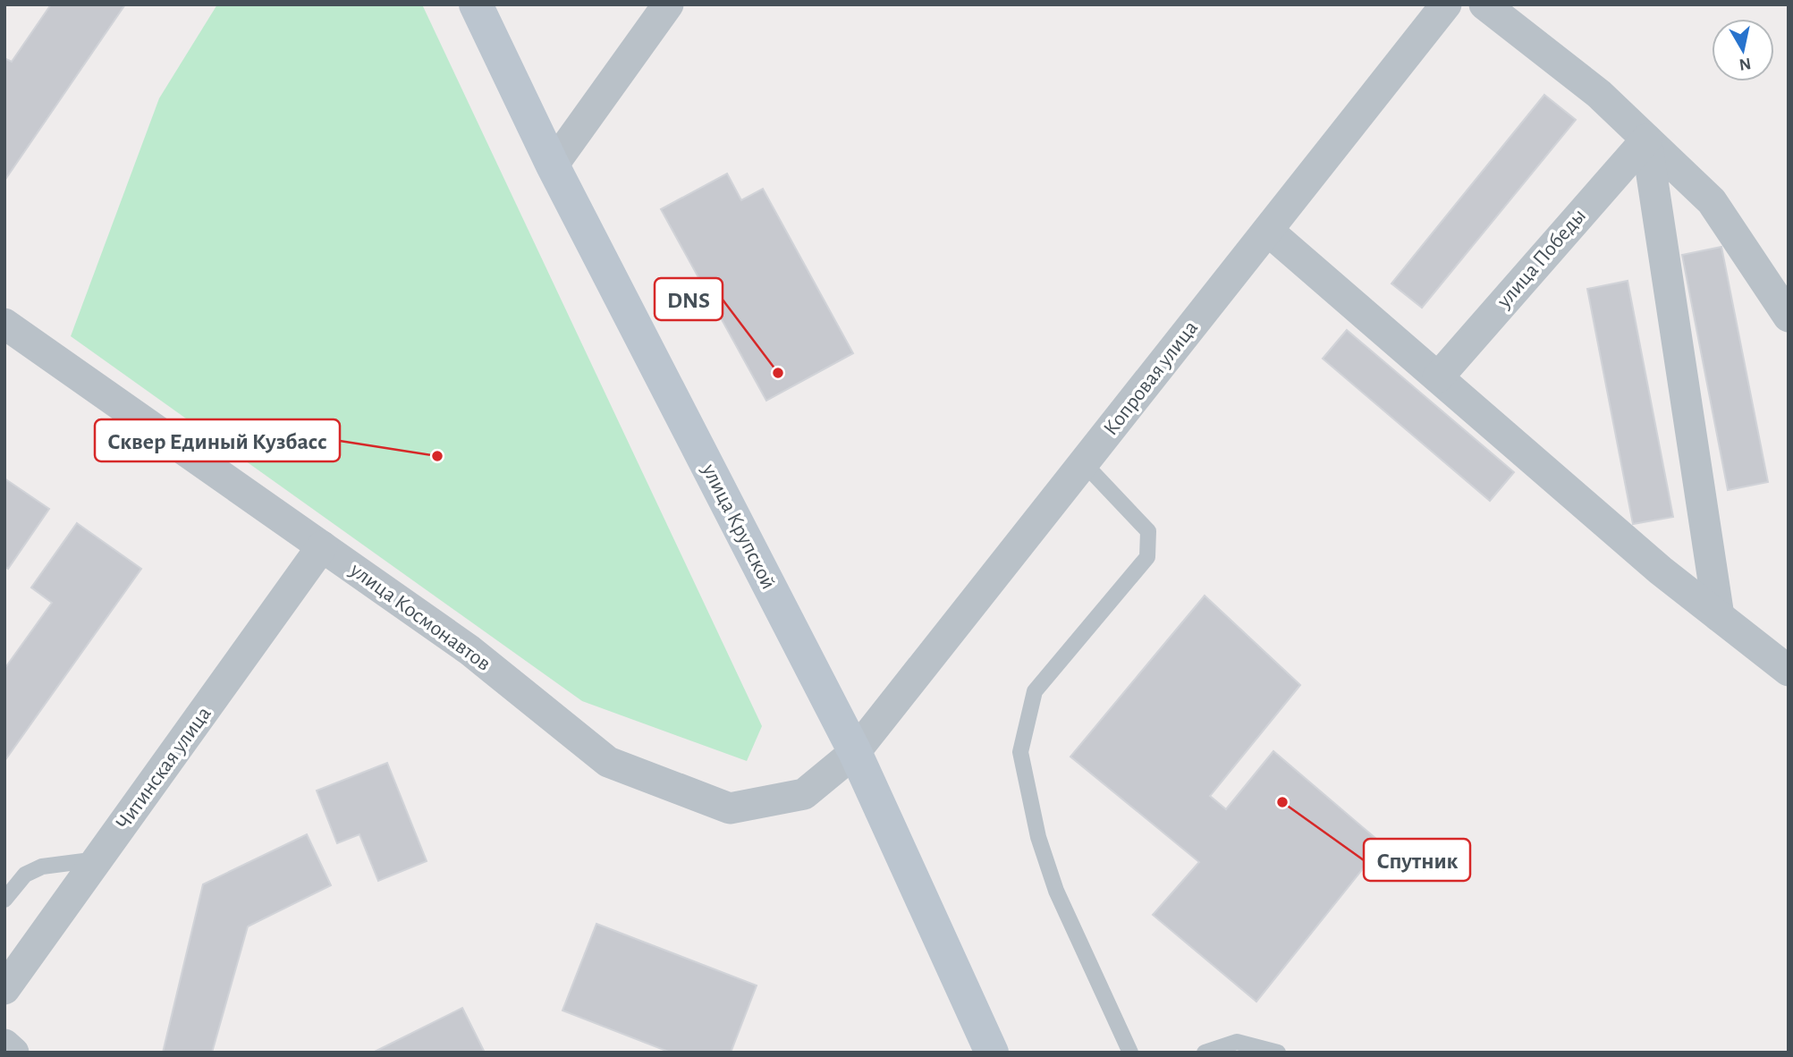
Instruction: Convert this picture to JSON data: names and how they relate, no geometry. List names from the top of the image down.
{
  "streets": {
    "street": [
      "улица Победы",
      "Копровая улица",
      "улица Крупской",
      "улица Космонавтов",
      "Читинская улица"
    ]
  },
  "crossings": [
    ["Копровая улица", "улица Крупской"],
    ["Копровая улица", "улица Космонавтов"],
    ["улица Крупской", "улица Космонавтов"],
    ["улица Космонавтов", "Читинская улица"]
  ],
  "places": ["DNS", "Сквер Единый Кузбасс", "Спутник"],
  "north": "bottom"
}
